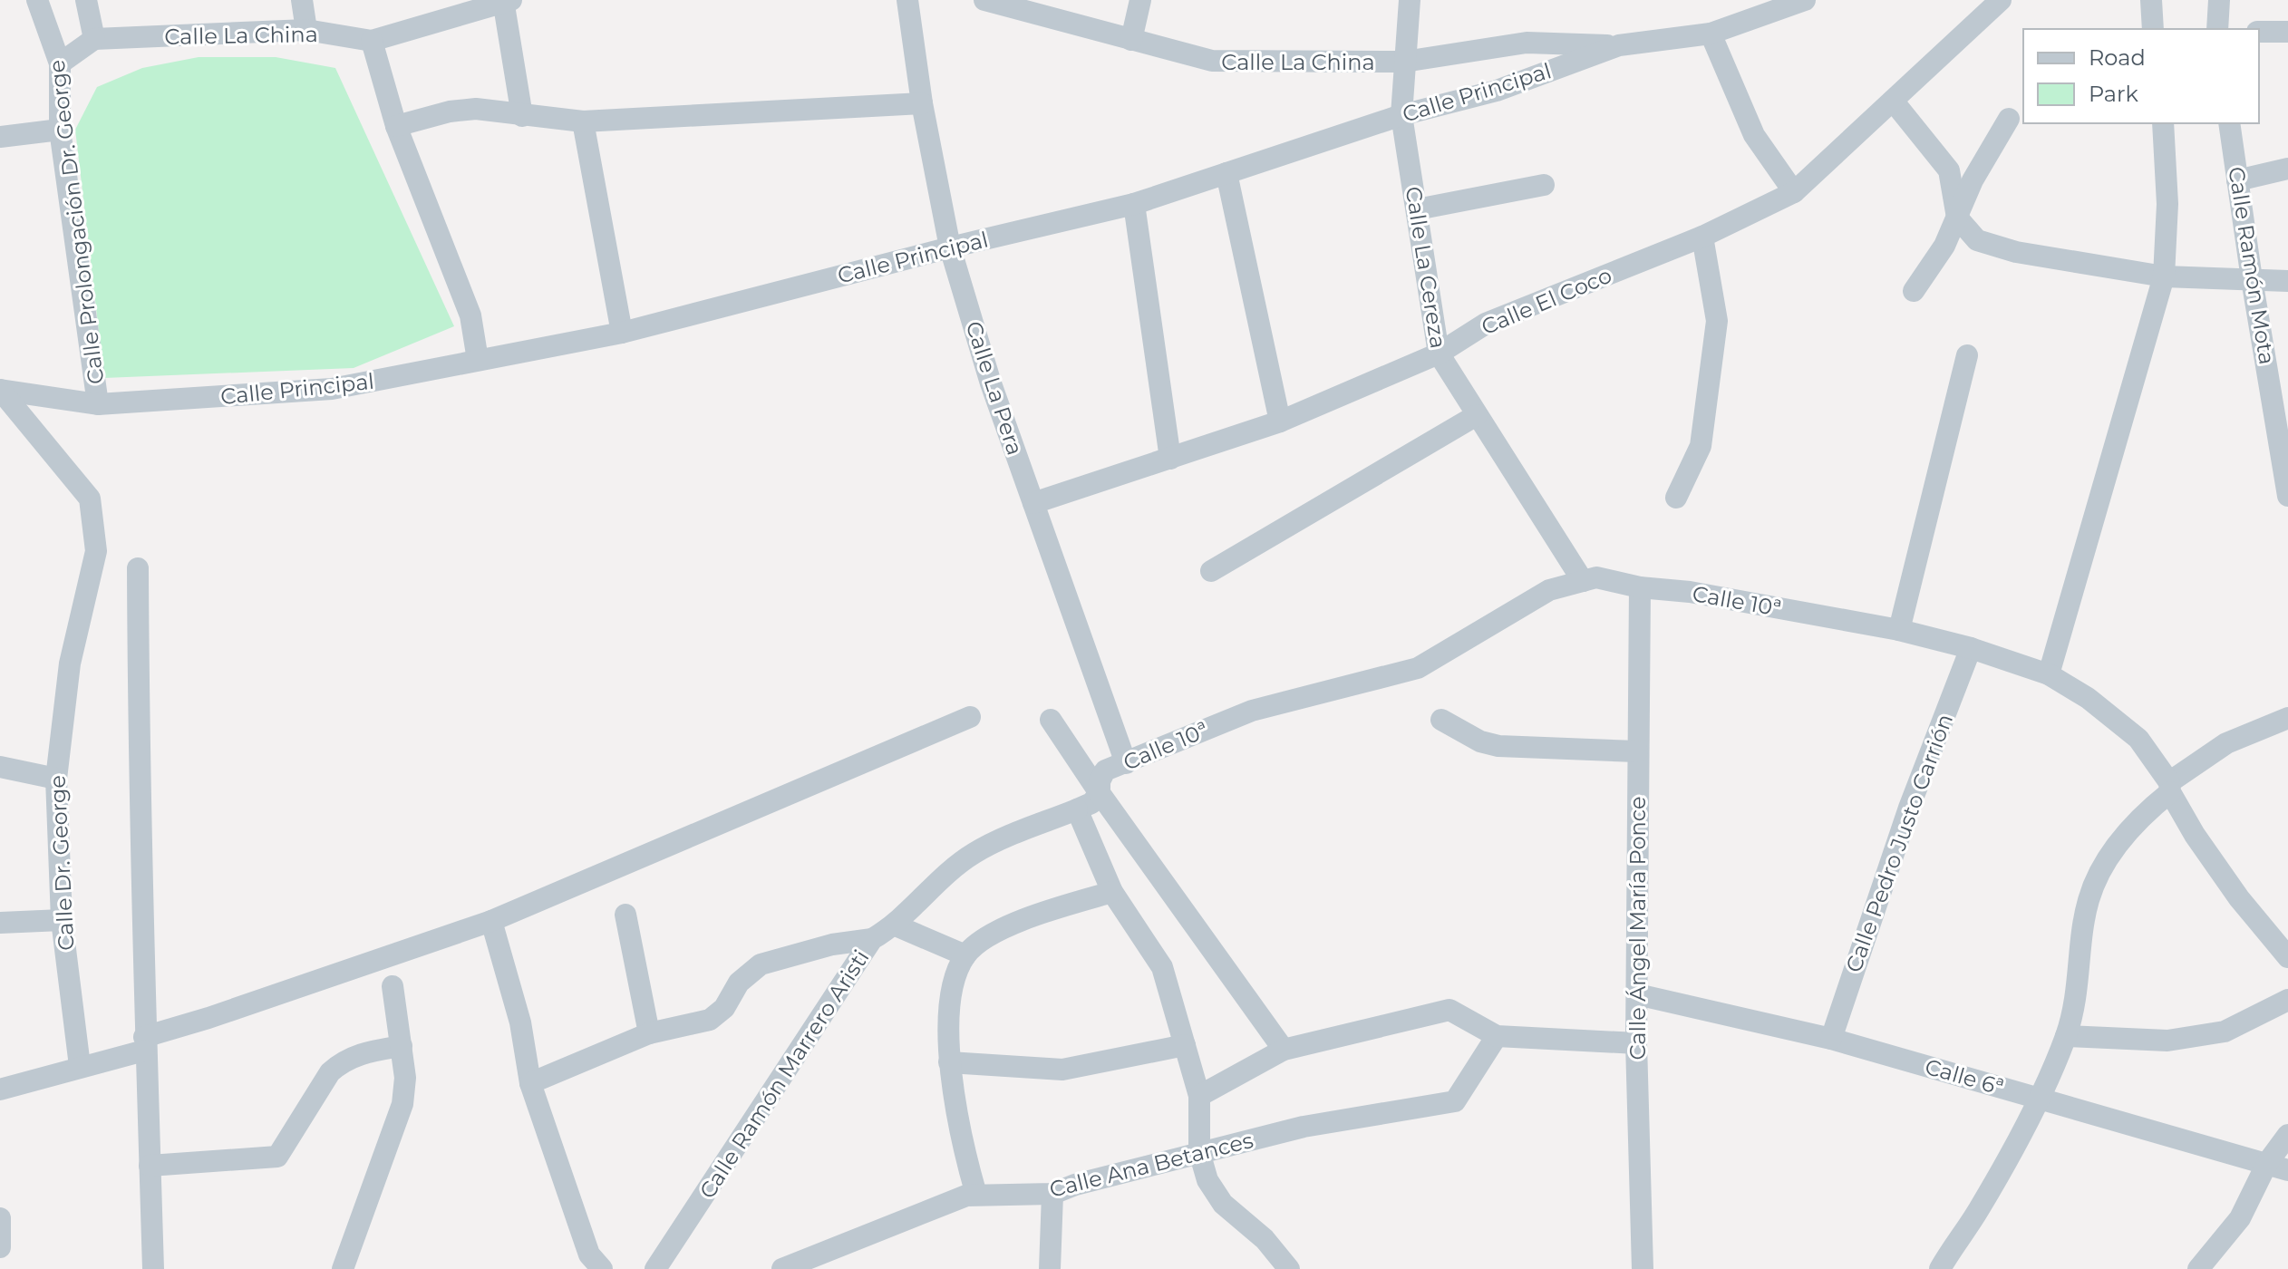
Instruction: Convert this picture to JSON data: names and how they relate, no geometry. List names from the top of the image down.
{
  "streets": {
    "street": [
      "Calle La China",
      "Calle Principal",
      "Calle Prolongación Dr. George",
      "Calle Ramón Mota",
      "Calle La Cereza",
      "Calle El Coco",
      "Calle La Pera",
      "Calle 10ª",
      "Calle Pedro Justo Carrión",
      "Calle Dr. George",
      "Calle Ángel María Ponce",
      "Calle Ramón Marrero Aristi",
      "Calle 6ª",
      "Calle Ana Betances"
    ]
  },
  "crossings": [
    ["Calle La China", "Calle Principal"],
    ["Calle La China", "Calle La Cereza"],
    ["Calle Principal", "Calle Prolongación Dr. George"],
    ["Calle Principal", "Calle La Cereza"],
    ["Calle Principal", "Calle La Pera"],
    ["Calle Principal", "Calle Dr. George"],
    ["Calle La Cereza", "Calle El Coco"],
    ["Calle La Cereza", "Calle 10ª"],
    ["Calle El Coco", "Calle La Pera"],
    ["Calle La Pera", "Calle 10ª"],
    ["Calle 10ª", "Calle Pedro Justo Carrión"],
    ["Calle 10ª", "Calle Ángel María Ponce"],
    ["Calle 10ª", "Calle Ramón Marrero Aristi"],
    ["Calle Pedro Justo Carrión", "Calle 6ª"],
    ["Calle Ángel María Ponce", "Calle 6ª"]
  ],
  "legend": ["Road", "Park"]
}
